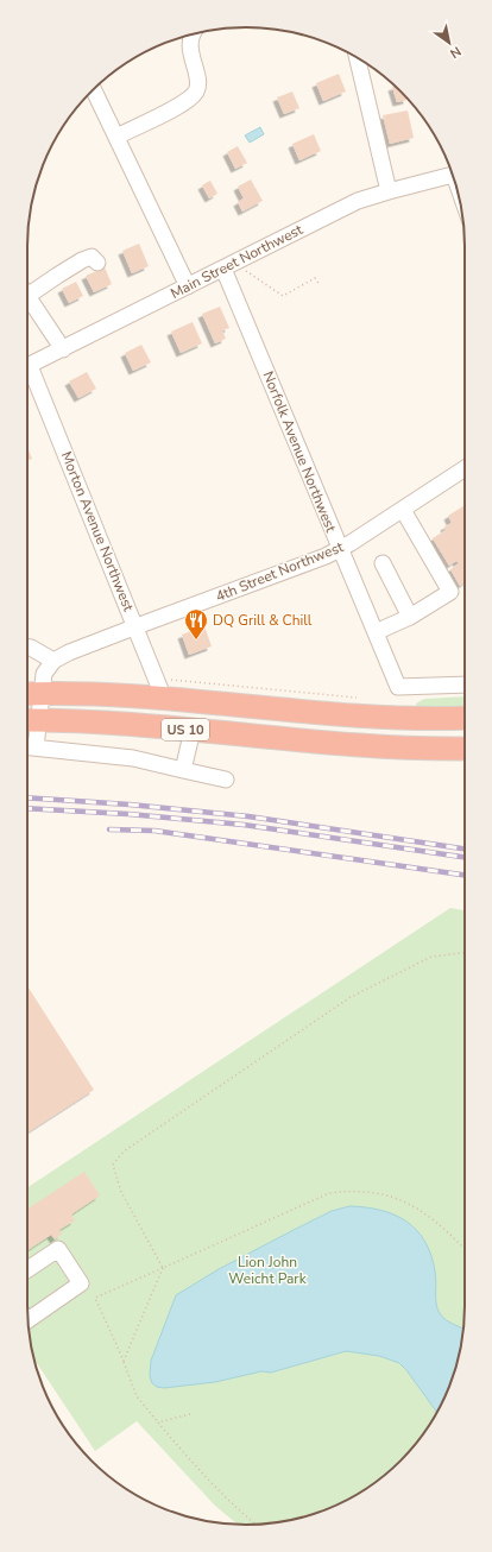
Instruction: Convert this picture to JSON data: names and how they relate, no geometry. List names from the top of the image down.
{
  "streets": {
    "highway": ["US 10"],
    "street": [
      "Main Street Northwest",
      "Norfolk Avenue Northwest",
      "Morton Avenue Northwest",
      "4th Street Northwest"
    ]
  },
  "crossings": [
    ["Main Street Northwest", "Norfolk Avenue Northwest"],
    ["Norfolk Avenue Northwest", "4th Street Northwest"],
    ["Morton Avenue Northwest", "4th Street Northwest"],
    ["Morton Avenue Northwest", "US 10"]
  ],
  "parks": ["Lion John Weicht Park"],
  "places": {
    "restaurant": ["DQ Grill & Chill"]
  },
  "north": "bottom right"
}
